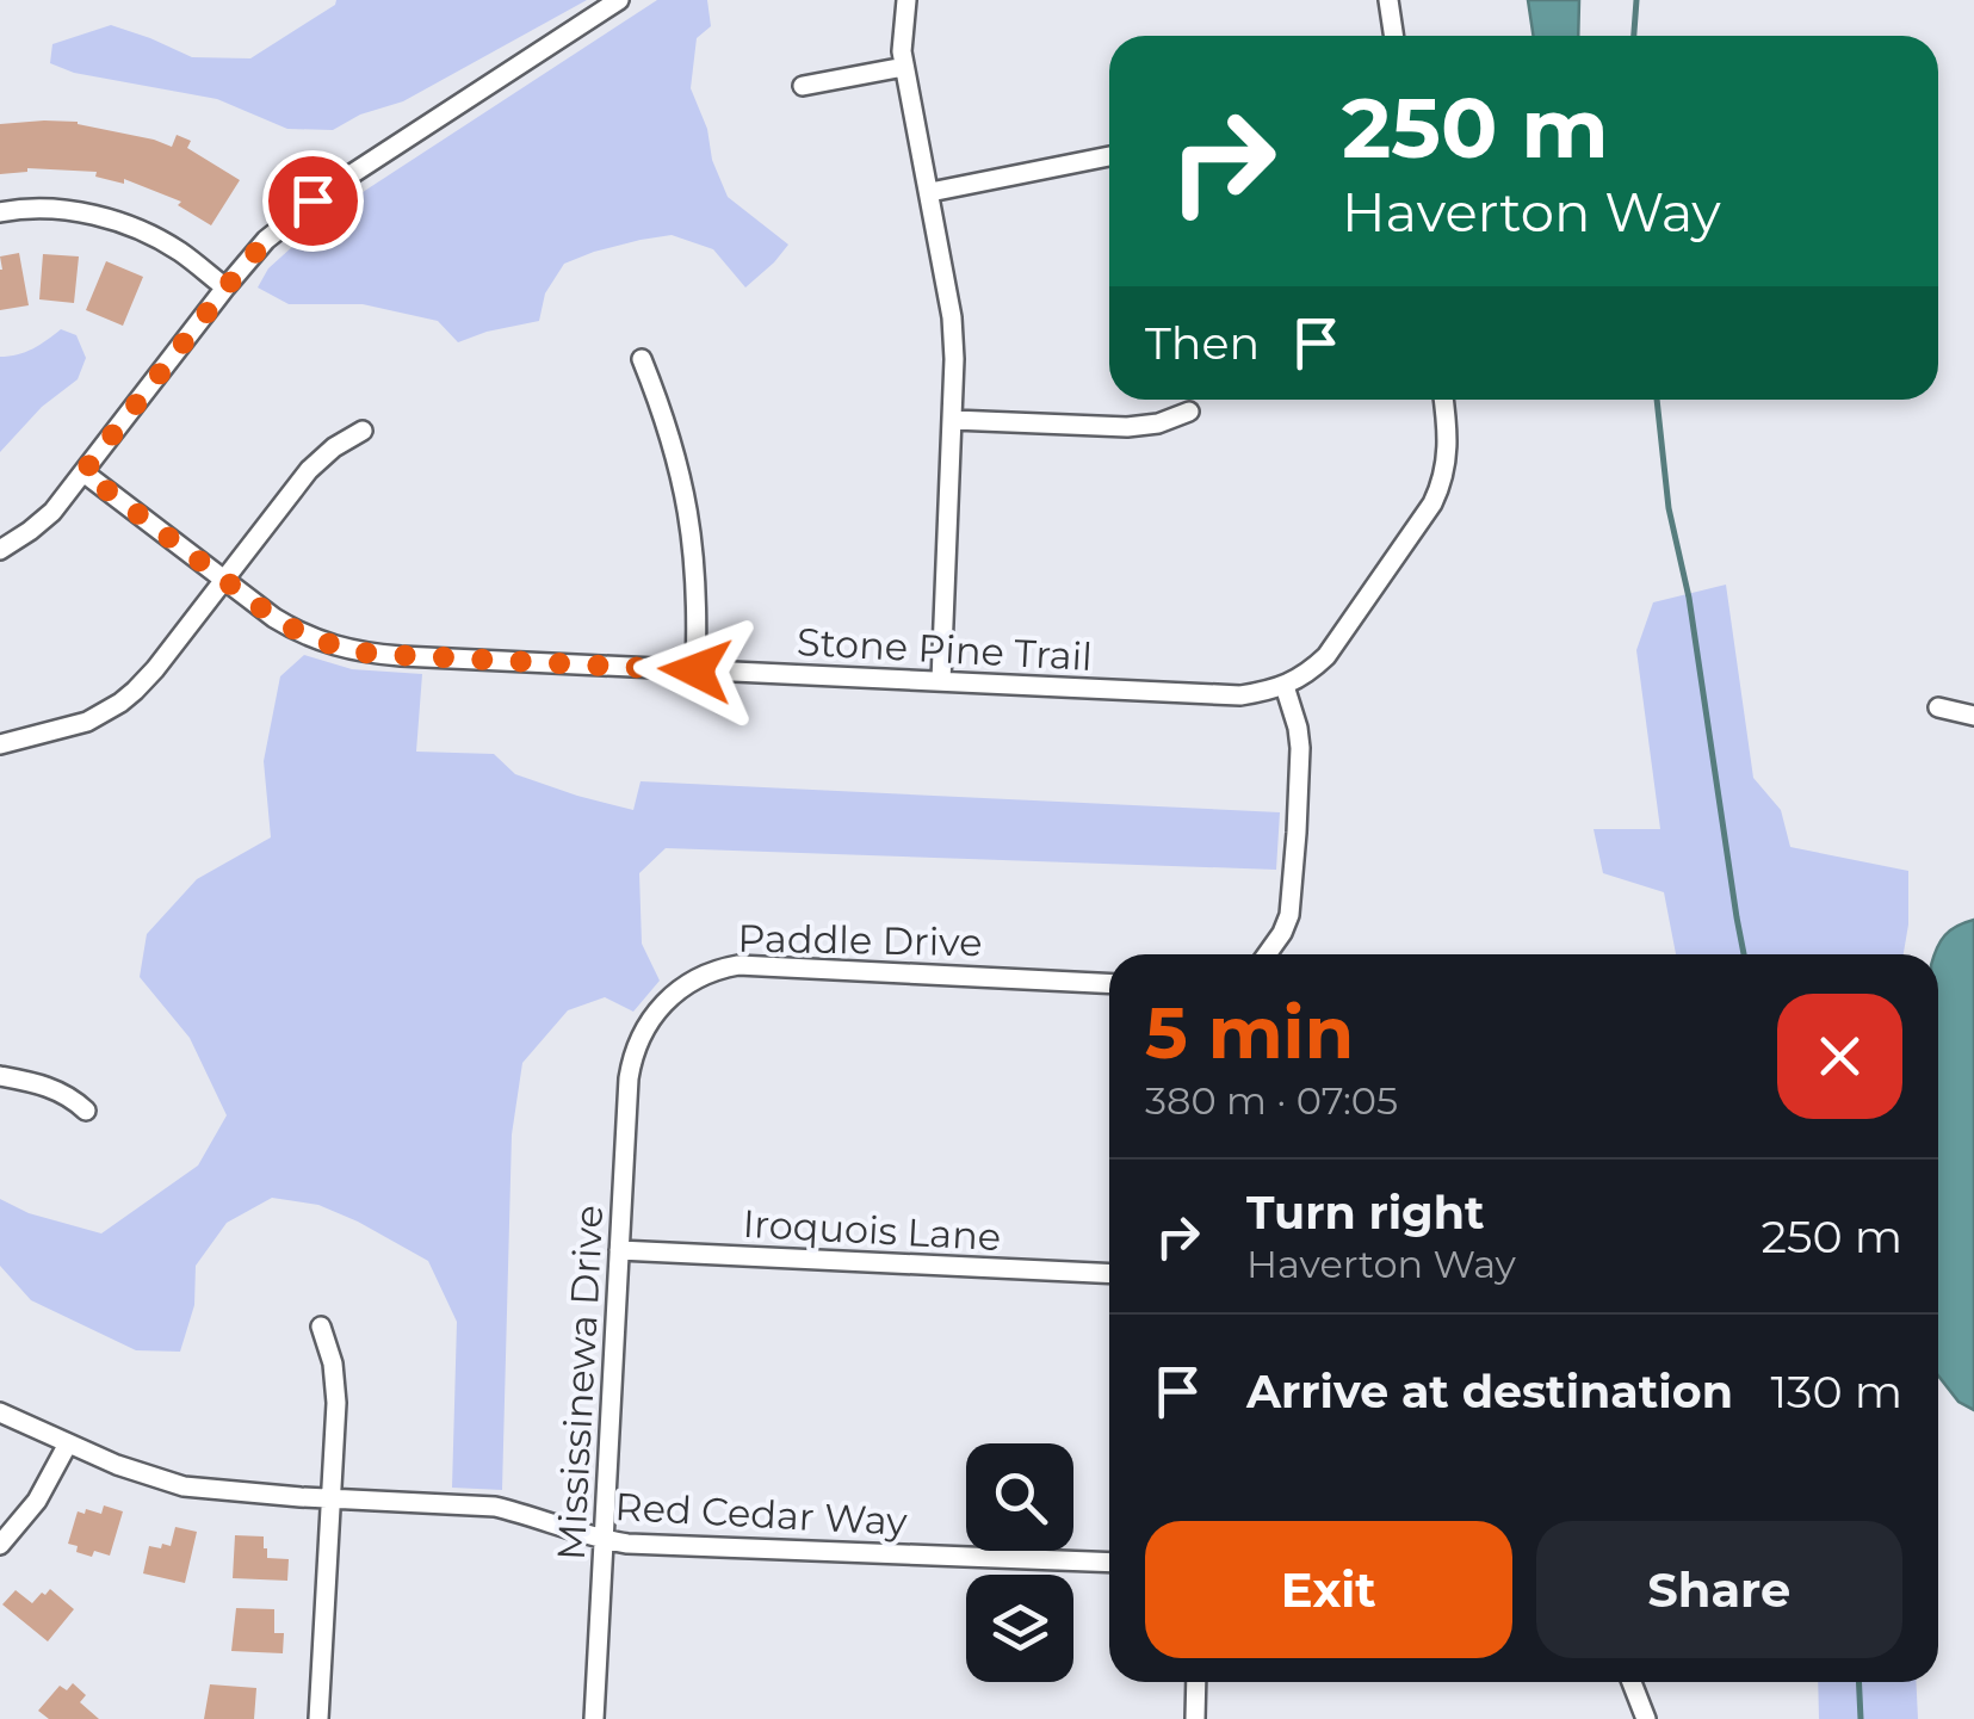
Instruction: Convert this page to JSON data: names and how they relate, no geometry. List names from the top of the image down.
{
  "streets": {
    "street": [
      "Stone Pine Trail",
      "Paddle Drive",
      "Iroquois Lane",
      "Mississinewa Drive",
      "Red Cedar Way"
    ]
  },
  "crossings": [
    ["Paddle Drive", "Mississinewa Drive"],
    ["Iroquois Lane", "Mississinewa Drive"],
    ["Mississinewa Drive", "Red Cedar Way"]
  ],
  "page": {
    "turn": ["250 m", "Haverton Way"],
    "then": "Then",
    "heading": ["5 min", "380 m · 07:05"],
    "list": [
      {
        "name": "Turn right",
        "note": "Haverton Way",
        "value": "250 m"
      },
      {
        "name": "Arrive at destination",
        "value": "130 m"
      }
    ],
    "buttons": ["Exit", "Share"]
  }
}
